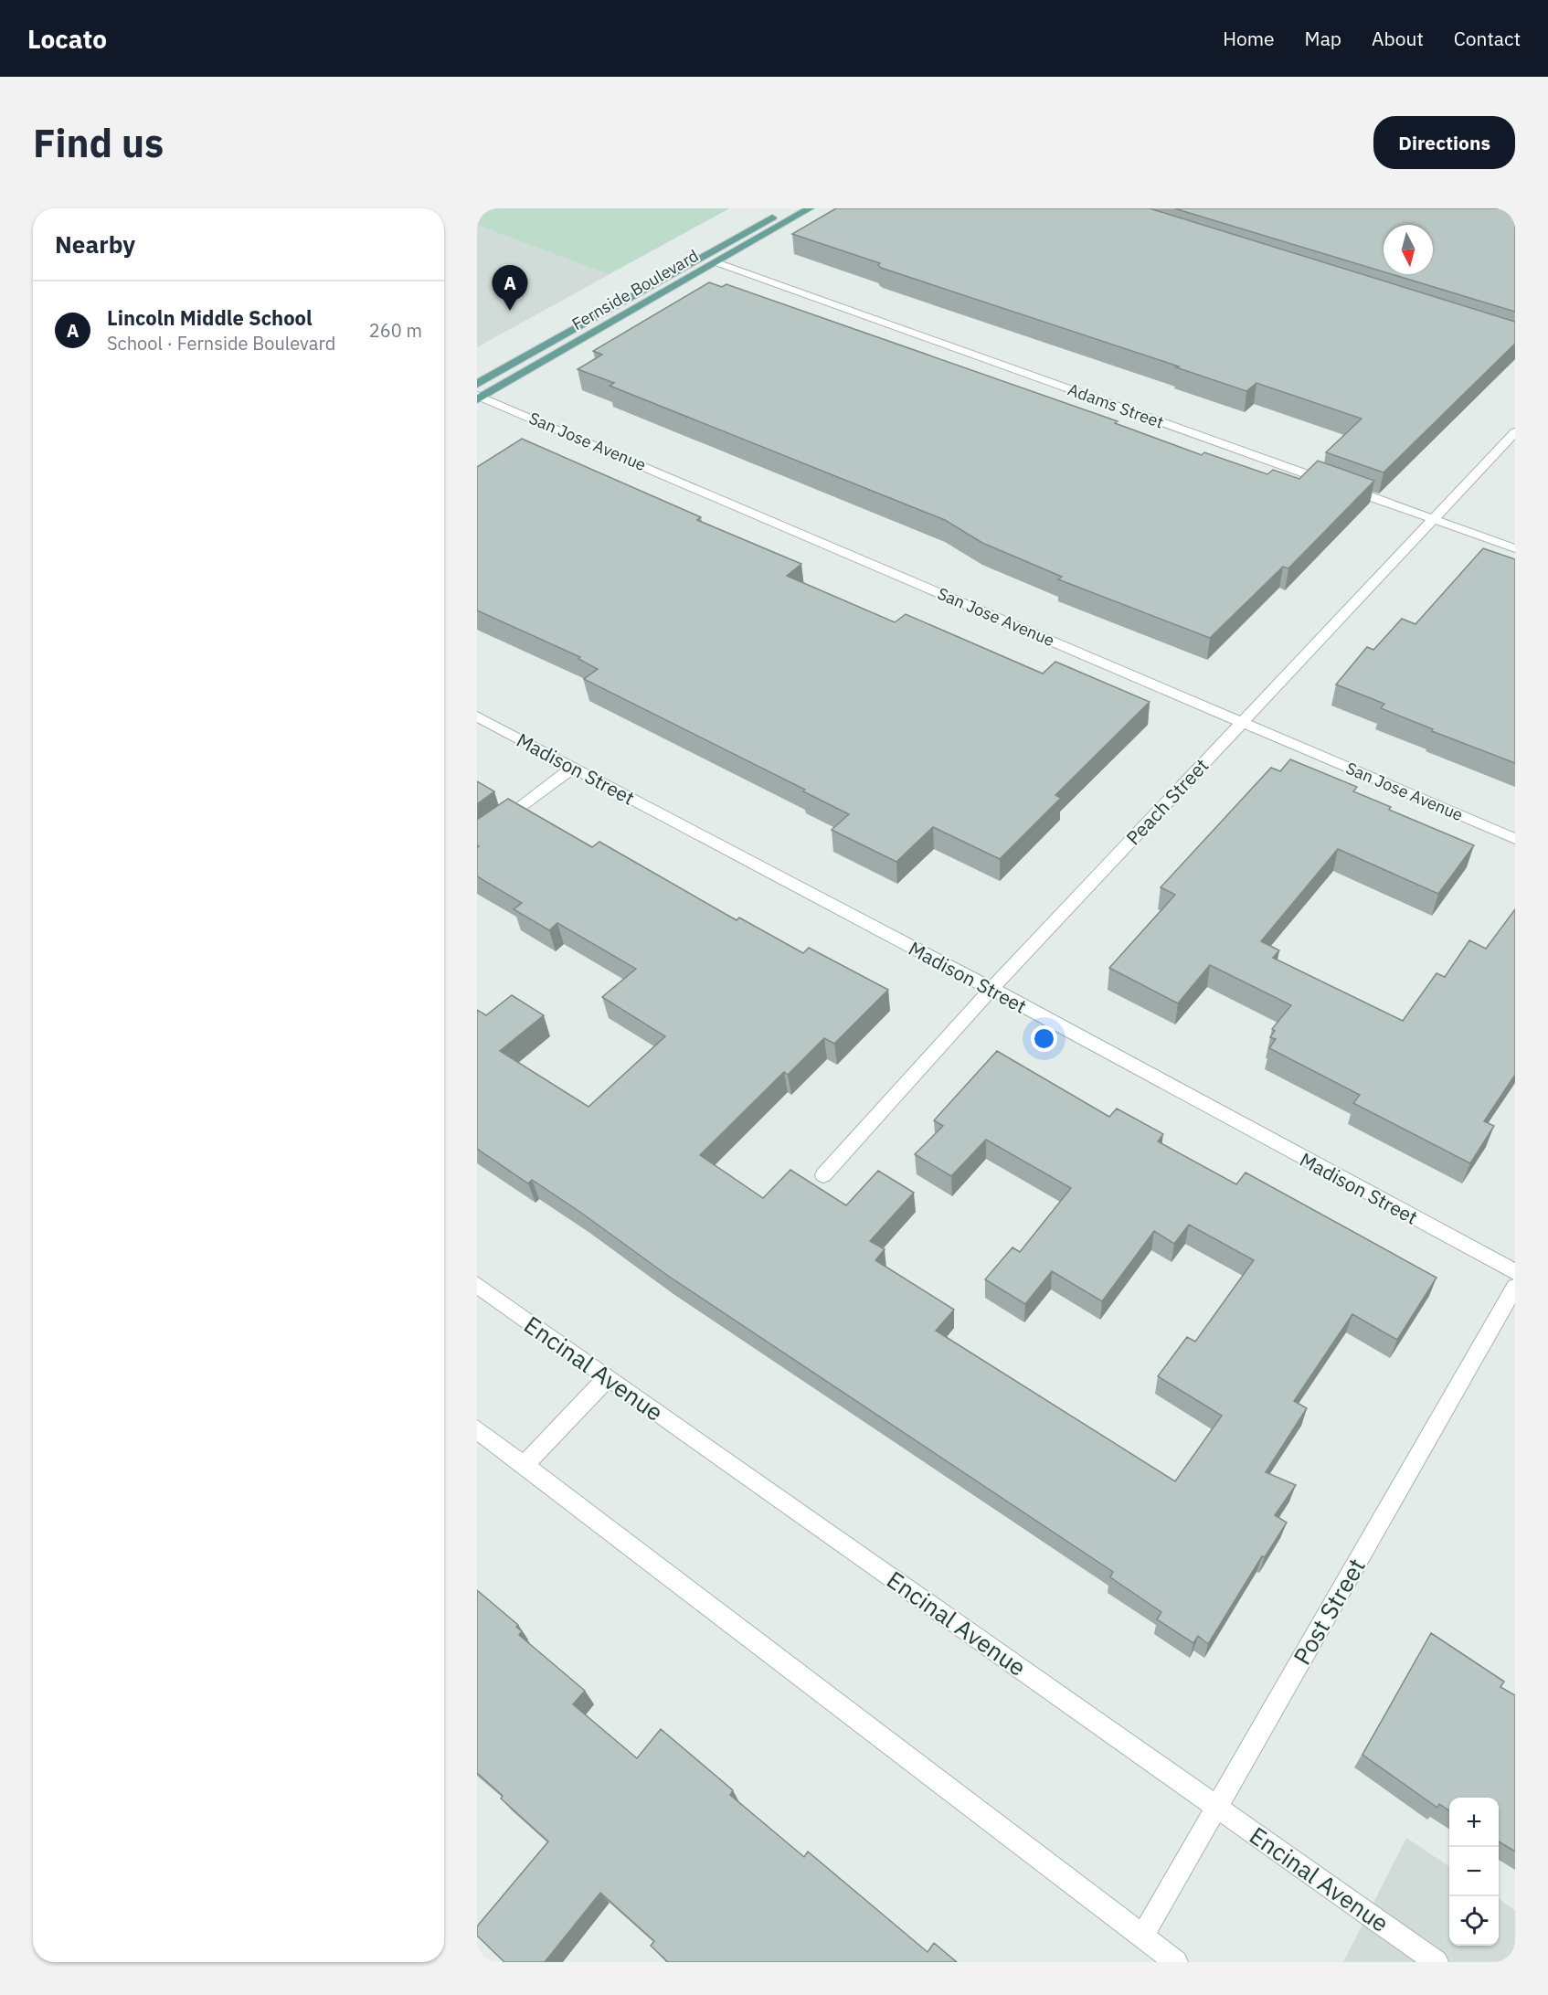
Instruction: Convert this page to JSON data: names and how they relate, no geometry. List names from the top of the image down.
{
  "streets": {
    "main road": ["Fernside Boulevard"],
    "street": [
      "Adams Street",
      "San Jose Avenue",
      "Madison Street",
      "Peach Street",
      "Encinal Avenue",
      "Post Street"
    ]
  },
  "crossings": [
    ["Fernside Boulevard", "Adams Street"],
    ["Fernside Boulevard", "San Jose Avenue"],
    ["Adams Street", "Peach Street"],
    ["San Jose Avenue", "Peach Street"],
    ["Madison Street", "Peach Street"],
    ["Encinal Avenue", "Post Street"]
  ],
  "north": "bottom",
  "page": {
    "header": "Locato",
    "nav": [
      "Home",
      "Map",
      "About",
      "Contact"
    ],
    "buttons": "Directions",
    "title": "Find us",
    "heading": "Nearby",
    "pins": "A",
    "list": [
      {
        "mark": "A",
        "name": "Lincoln Middle School",
        "note": "School · Fernside Boulevard",
        "value": "260 m"
      }
    ],
    "map_buttons": ["+", "−"]
  }
}
